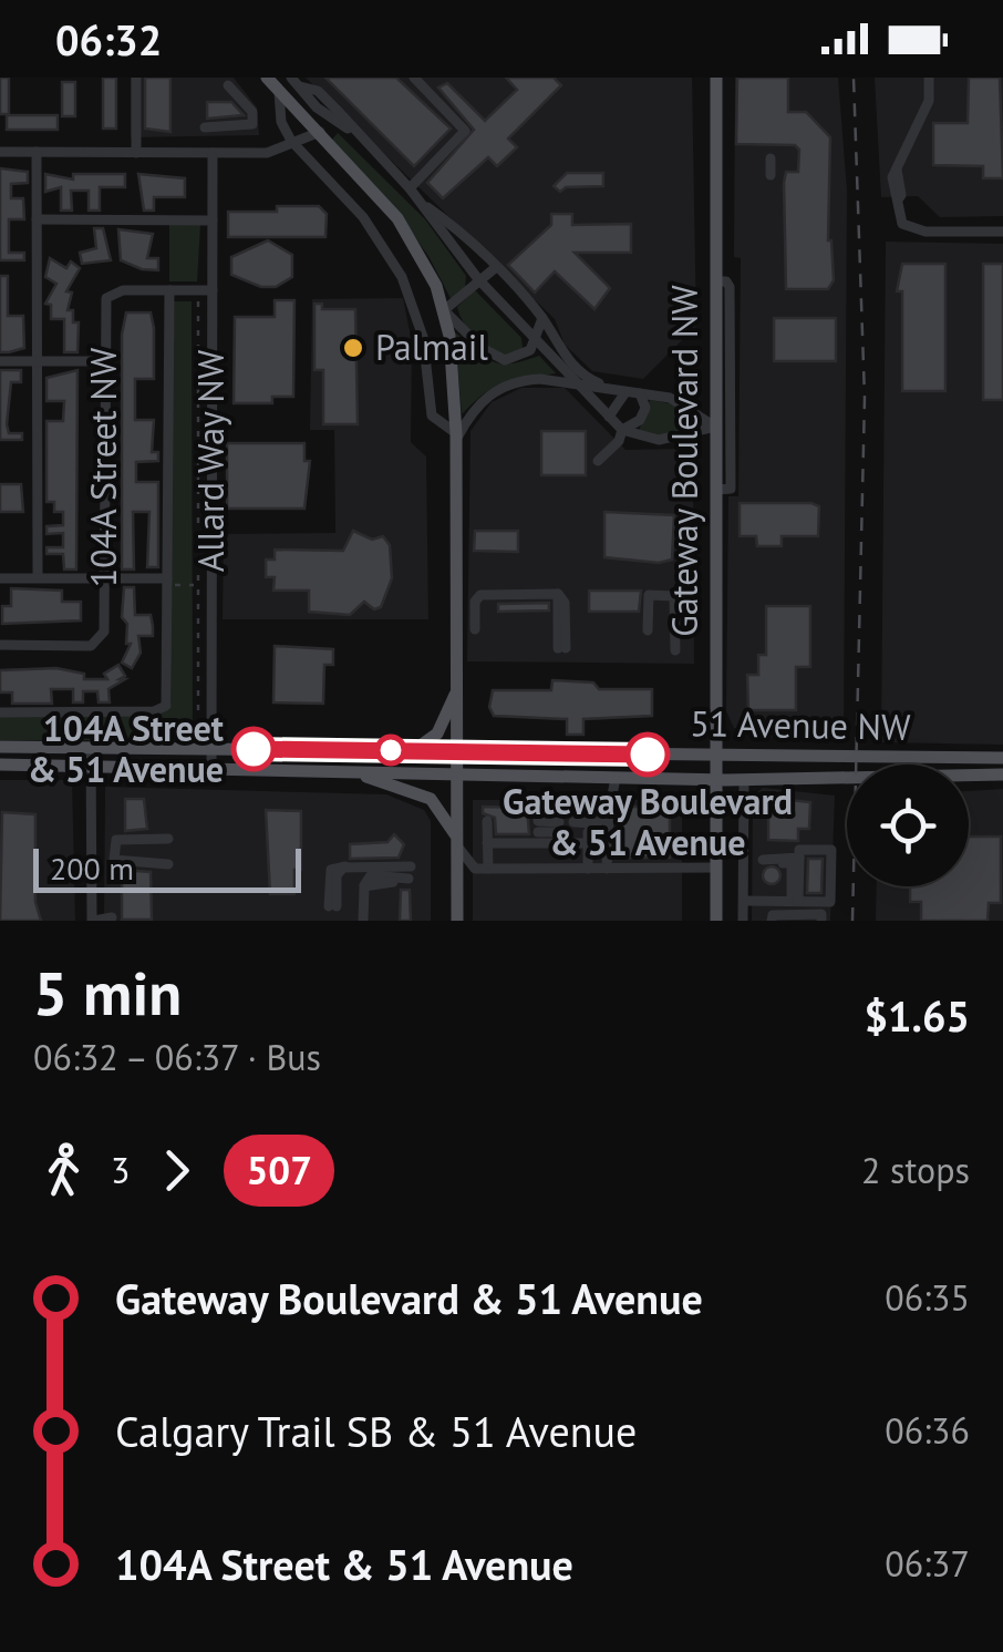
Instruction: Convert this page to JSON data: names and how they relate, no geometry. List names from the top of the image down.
{
  "streets": {
    "main road": ["Gateway Boulevard NW", "51 Avenue NW"],
    "street": ["Allard Way NW", "104A Street NW"]
  },
  "crossings": [
    ["Allard Way NW", "51 Avenue NW"],
    ["Gateway Boulevard NW", "51 Avenue NW"]
  ],
  "places": ["Palmail", "104A Street & 51 Avenue", "Gateway Boulevard & 51 Avenue"],
  "lines": ["bus line 507"],
  "scale_bar": "200 m",
  "page": {
    "status": "06:32",
    "scale": "200 m",
    "heading": ["5 min", "06:32 – 06:37 · Bus", "$1.65"],
    "legs": ["3", "507", "2 stops"],
    "list": [
      {
        "name": "Gateway Boulevard & 51 Avenue",
        "value": "06:35"
      },
      {
        "name": "Calgary Trail SB & 51 Avenue",
        "value": "06:36"
      },
      {
        "name": "104A Street & 51 Avenue",
        "value": "06:37"
      }
    ]
  }
}
